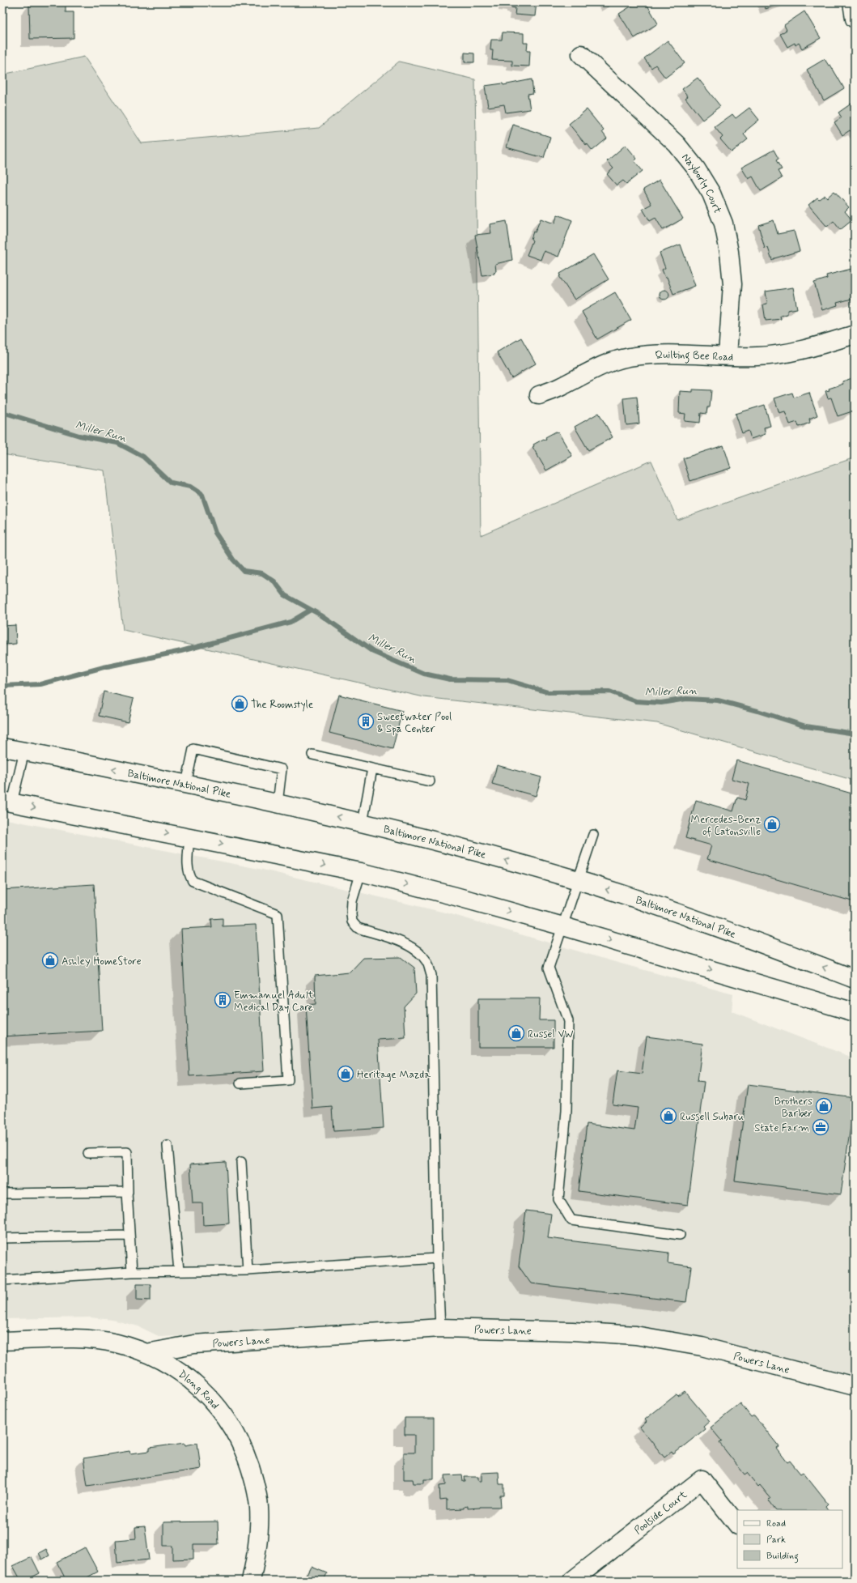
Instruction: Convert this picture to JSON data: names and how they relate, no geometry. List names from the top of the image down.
{
  "streets": {
    "street": [
      "Nayborly Court",
      "Quilting Bee Road",
      "Baltimore National Pike",
      "Powers Lane",
      "Dlong Road",
      "Poolside Court"
    ]
  },
  "crossings": [
    ["Nayborly Court", "Quilting Bee Road"],
    ["Powers Lane", "Dlong Road"]
  ],
  "water": ["Miller Run"],
  "places": {
    "shop": [
      "The Roomstyle",
      "Mercedes-Benz of Catonsville",
      "Ashley HomeStore",
      "Russel VW",
      "Heritage Mazda",
      "Brothers Barber",
      "Russell Subaru"
    ],
    "building": ["Sweetwater Pool & Spa Center", "Emmanuel Adult Medical Day Care"],
    "office": ["State Farm"]
  },
  "legend": ["Road", "Park", "Building"]
}
